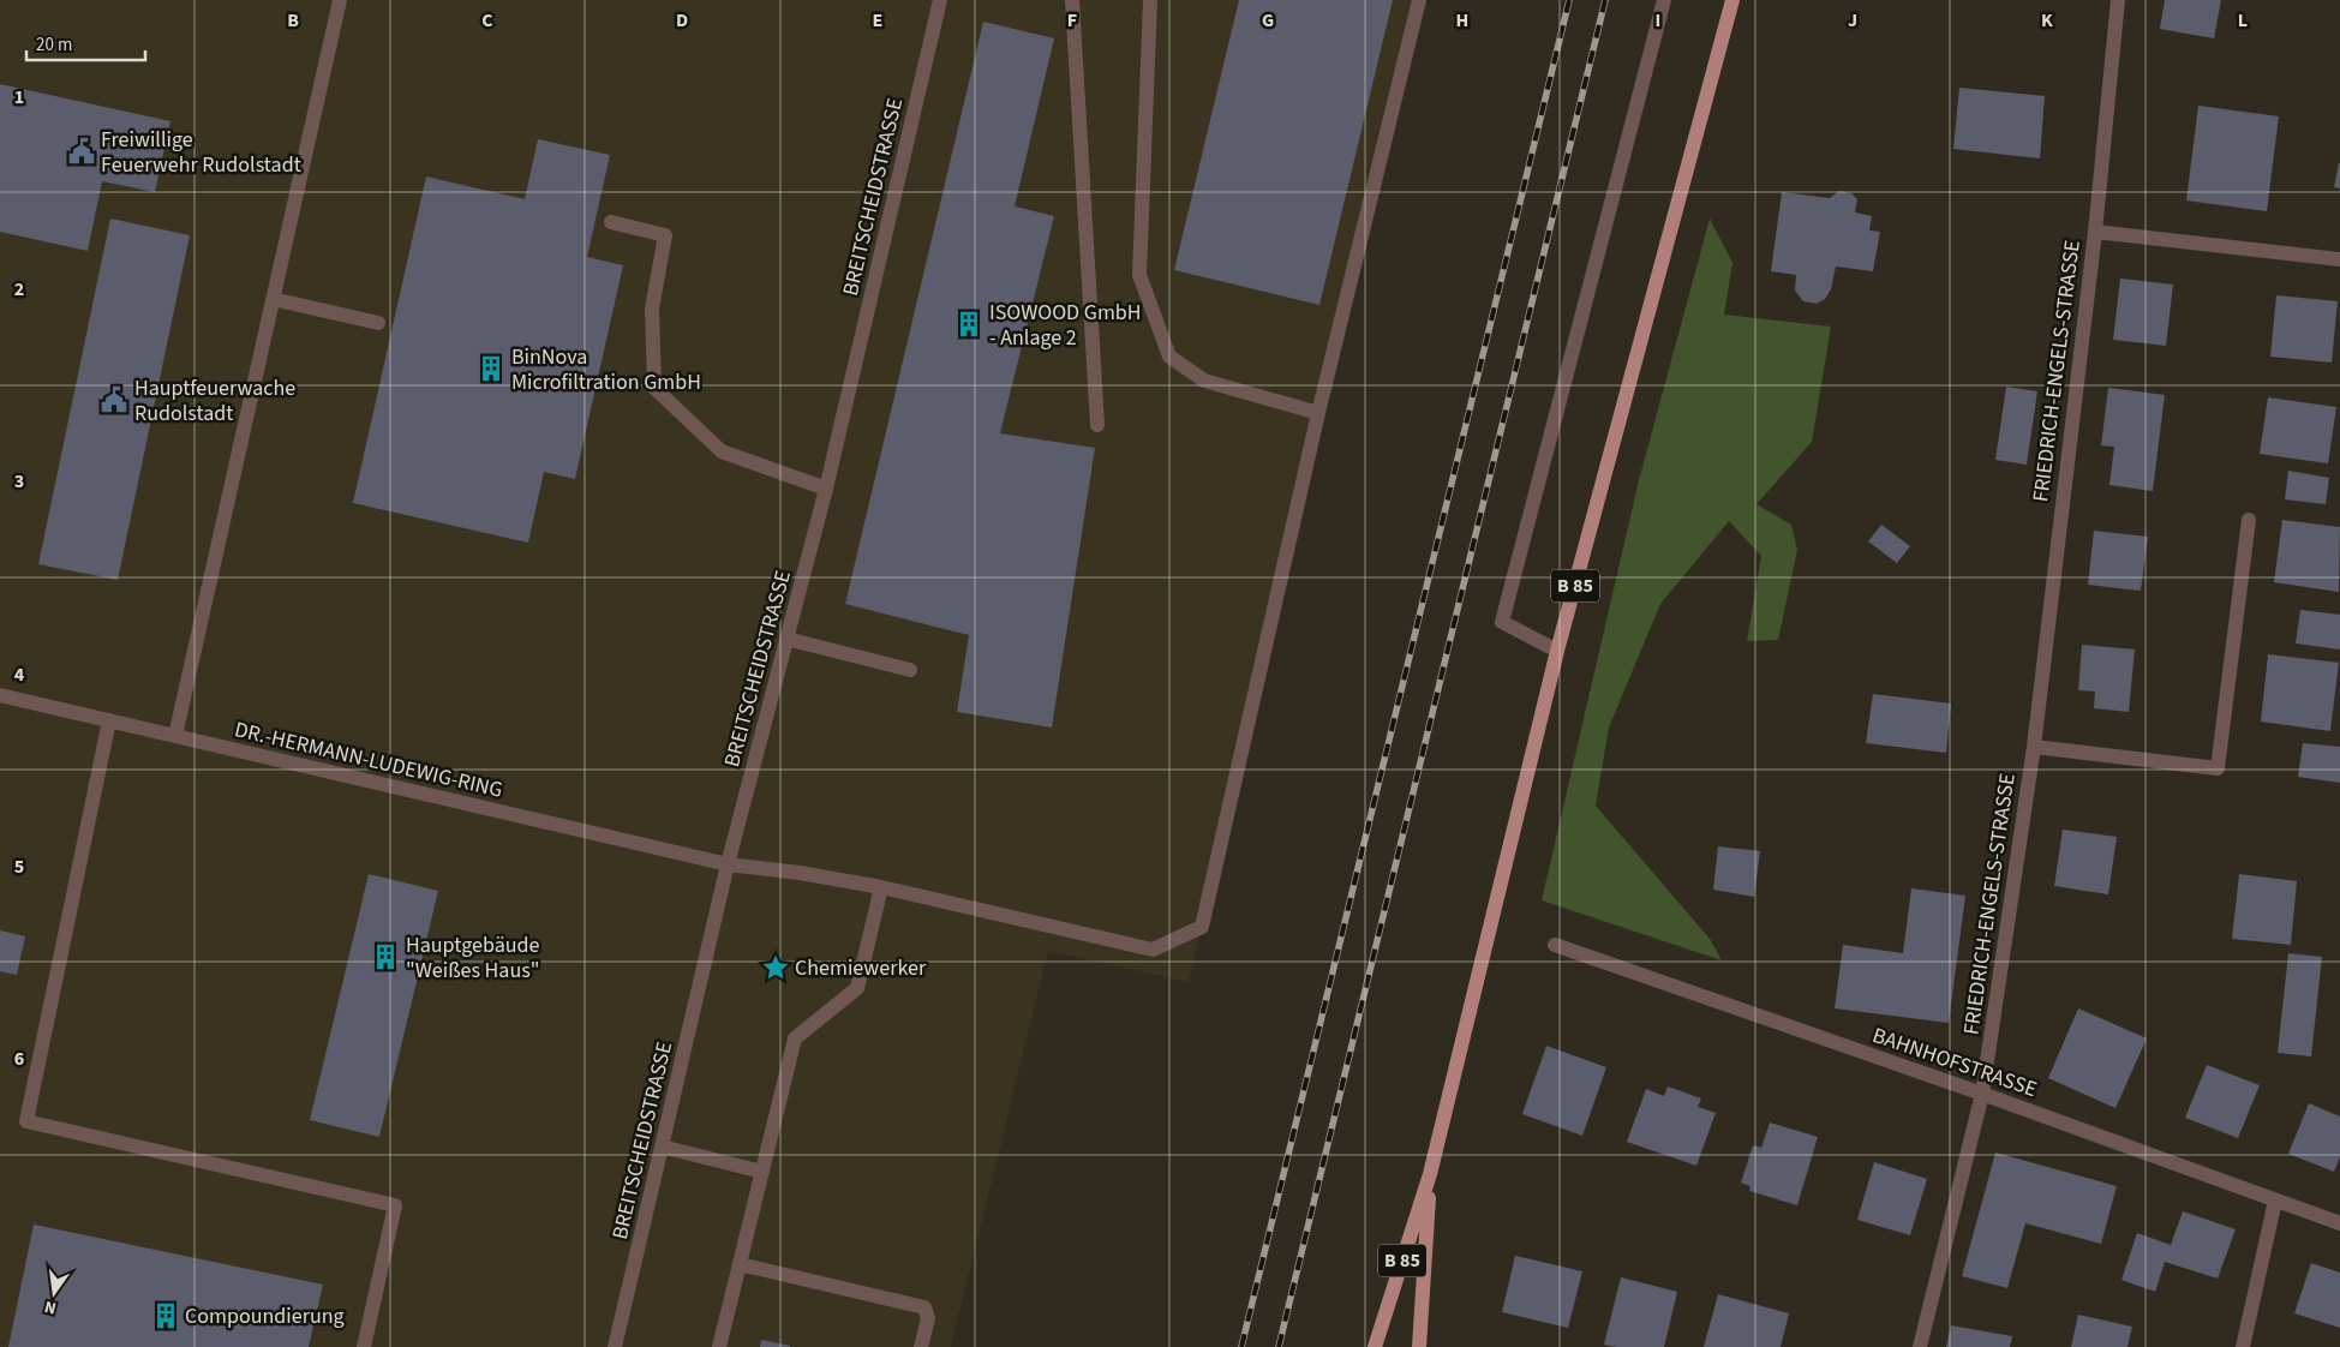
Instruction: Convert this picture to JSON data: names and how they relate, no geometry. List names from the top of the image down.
{
  "streets": {
    "main road": ["B 85"],
    "street": [
      "BREITSCHEIDSTRASSE",
      "FRIEDRICH-ENGELS-STRASSE",
      "DR.-HERMANN-LUDEWIG-RING",
      "BAHNHOFSTRASSE"
    ]
  },
  "crossings": [
    ["BREITSCHEIDSTRASSE", "DR.-HERMANN-LUDEWIG-RING"],
    ["FRIEDRICH-ENGELS-STRASSE", "BAHNHOFSTRASSE"]
  ],
  "places": {
    "public building": ["Freiwillige Feuerwehr Rudolstadt", "Hauptfeuerwache Rudolstadt"],
    "building": [
      "ISOWOOD GmbH - Anlage 2",
      "BinNova Microfiltration GmbH",
      "Hauptgebäude \"Weißes Haus\"",
      "Compoundierung"
    ],
    "place": ["Chemiewerker"]
  },
  "scale_bar": "20 m",
  "north": "bottom",
  "grid": {
    "columns": [
      "B",
      "C",
      "D",
      "E",
      "F",
      "G",
      "H",
      "I",
      "J",
      "K",
      "L"
    ],
    "rows": [
      "1",
      "2",
      "3",
      "4",
      "5",
      "6"
    ]
  }
}
